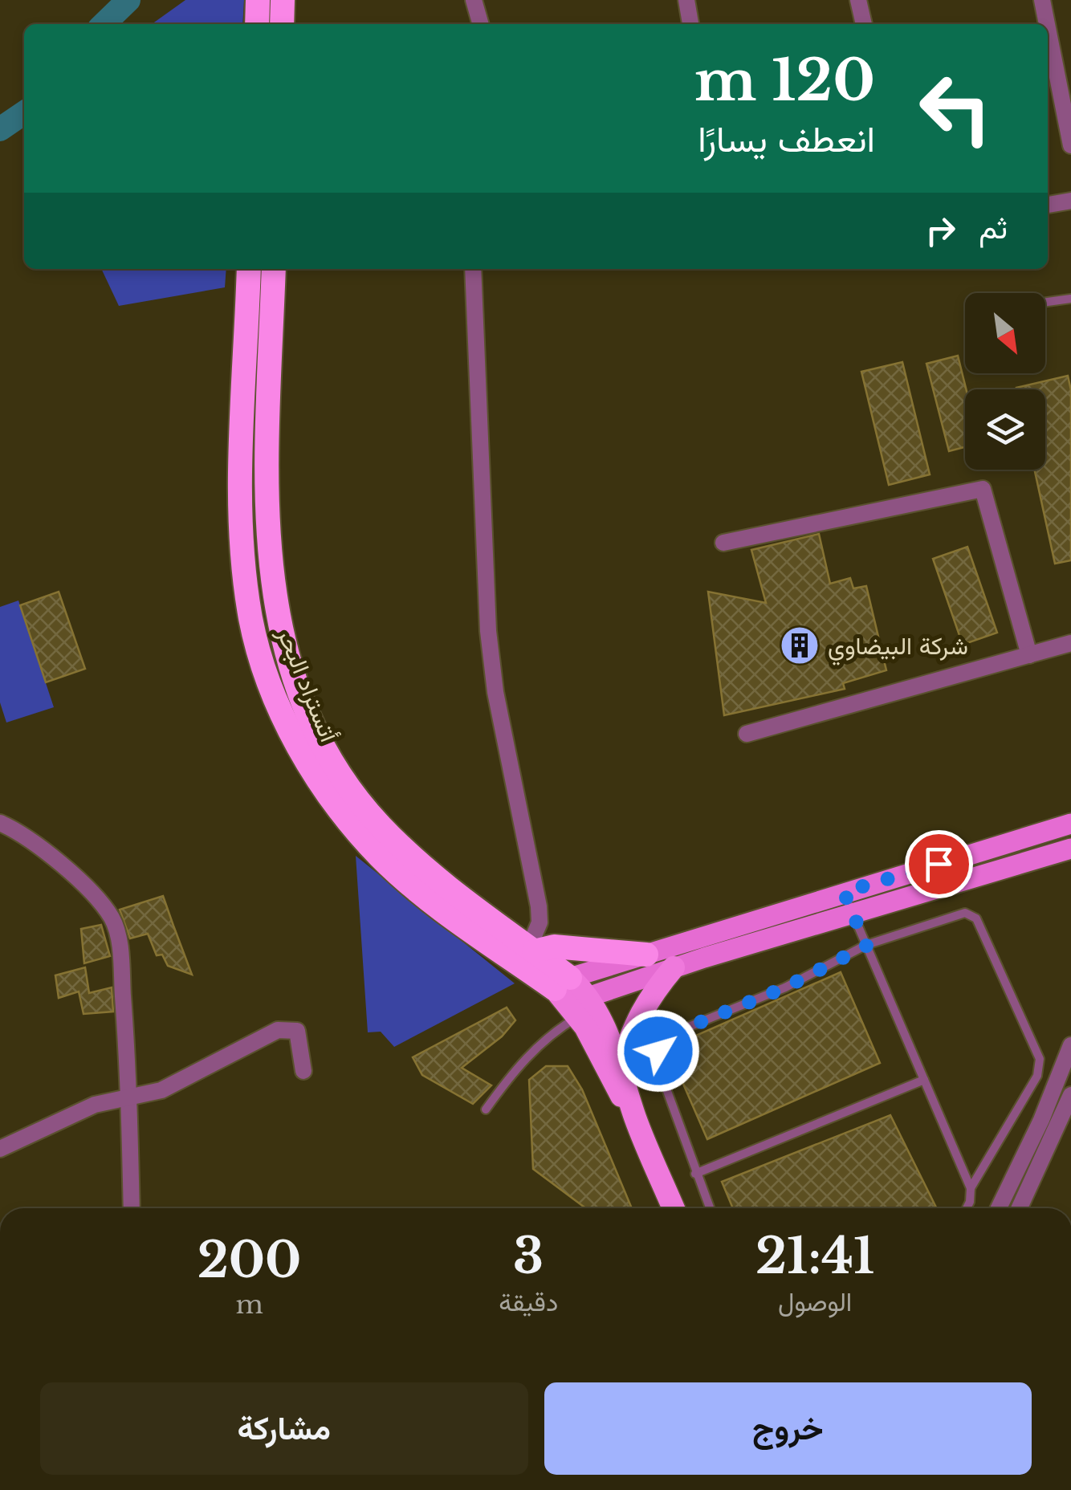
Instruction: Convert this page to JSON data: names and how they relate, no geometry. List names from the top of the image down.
{
  "streets": {
    "highway": ["أتستراد البحر"]
  },
  "places": {
    "building": ["شركة البيضاوي"]
  },
  "north": "bottom right",
  "page": {
    "turn": ["120 m", "انعطف يسارًا"],
    "then": "ثم",
    "eta": [
      "21:41",
      "الوصول",
      "3",
      "دقيقة",
      "200",
      "m"
    ],
    "buttons": ["خروج", "مشاركة"]
  }
}
